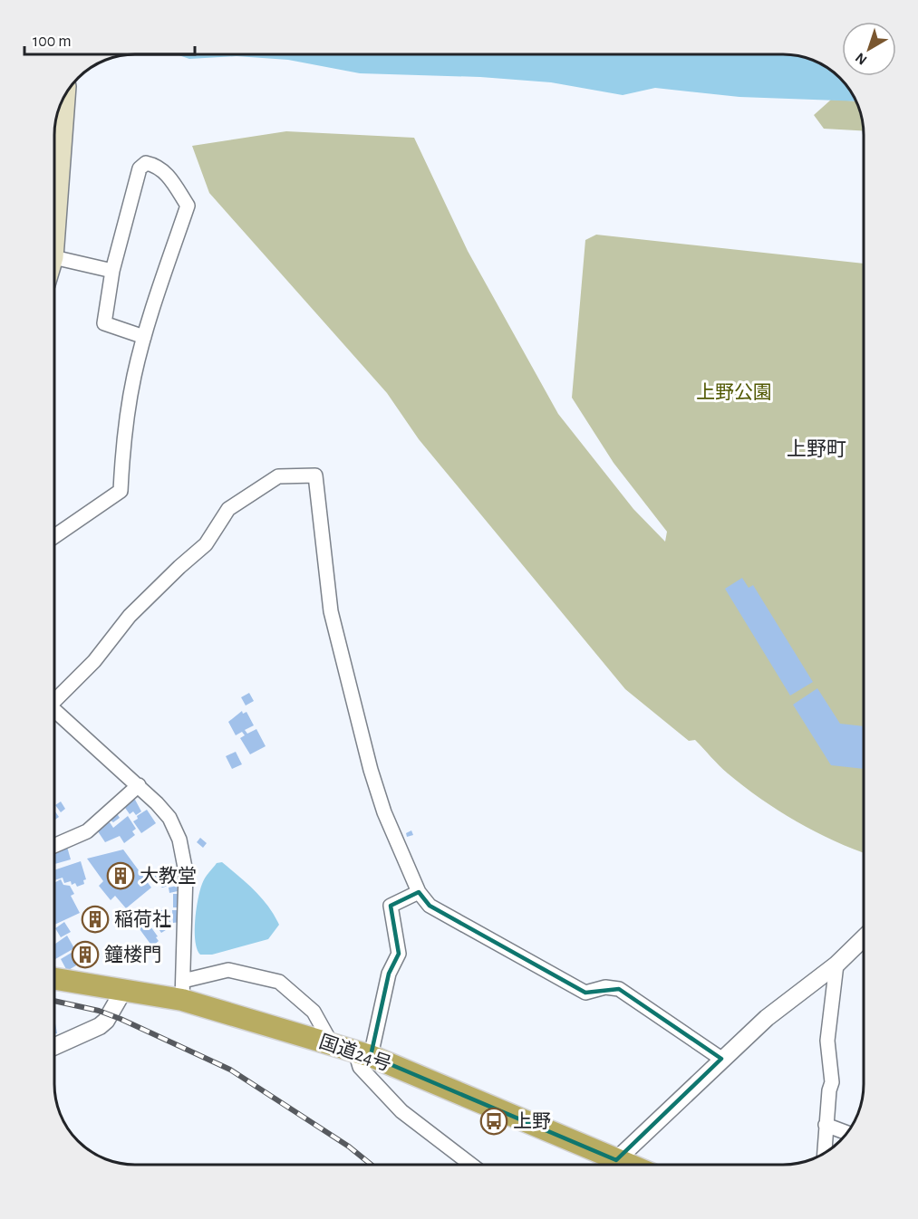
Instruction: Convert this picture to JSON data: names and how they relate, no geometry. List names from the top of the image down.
{
  "streets": {
    "highway": ["国道24号"]
  },
  "districts": ["上野町"],
  "parks": ["上野公園"],
  "places": {
    "building": ["大教堂", "稲荷社", "鐘楼門"],
    "bus stop": ["上野"]
  },
  "scale_bar": "100 m",
  "north": "bottom left"
}
